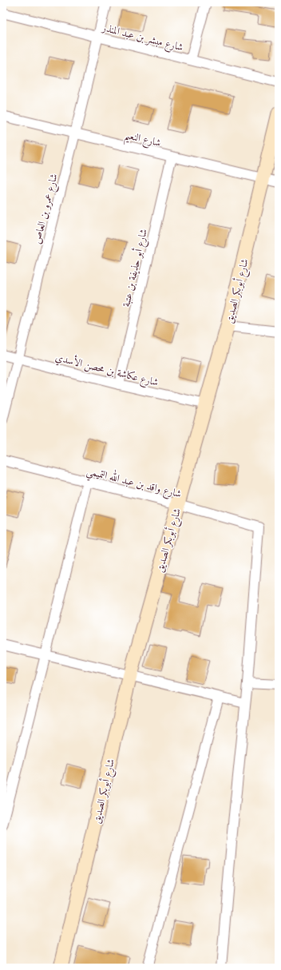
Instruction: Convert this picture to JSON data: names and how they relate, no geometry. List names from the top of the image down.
{
  "streets": {
    "street": [
      "شارع مبشر بن عبد المنذر",
      "شارع النعيم",
      "شارع عمرو بن العاص",
      "شارع أبو حذيفة بن عتبة",
      "شارع أبوبكر الصديق",
      "شارع عكاشة بن محصن الأسدي",
      "شارع واقد بن عبد الله التميمي"
    ]
  },
  "crossings": [
    ["شارع مبشر بن عبد المنذر", "شارع عمرو بن العاص"],
    ["شارع النعيم", "شارع عمرو بن العاص"],
    ["شارع النعيم", "شارع أبو حذيفة بن عتبة"],
    ["شارع النعيم", "شارع أبوبكر الصديق"],
    ["شارع عمرو بن العاص", "شارع عكاشة بن محصن الأسدي"],
    ["شارع أبو حذيفة بن عتبة", "شارع عكاشة بن محصن الأسدي"],
    ["شارع أبوبكر الصديق", "شارع عكاشة بن محصن الأسدي"],
    ["شارع أبوبكر الصديق", "شارع واقد بن عبد الله التميمي"]
  ]
}
